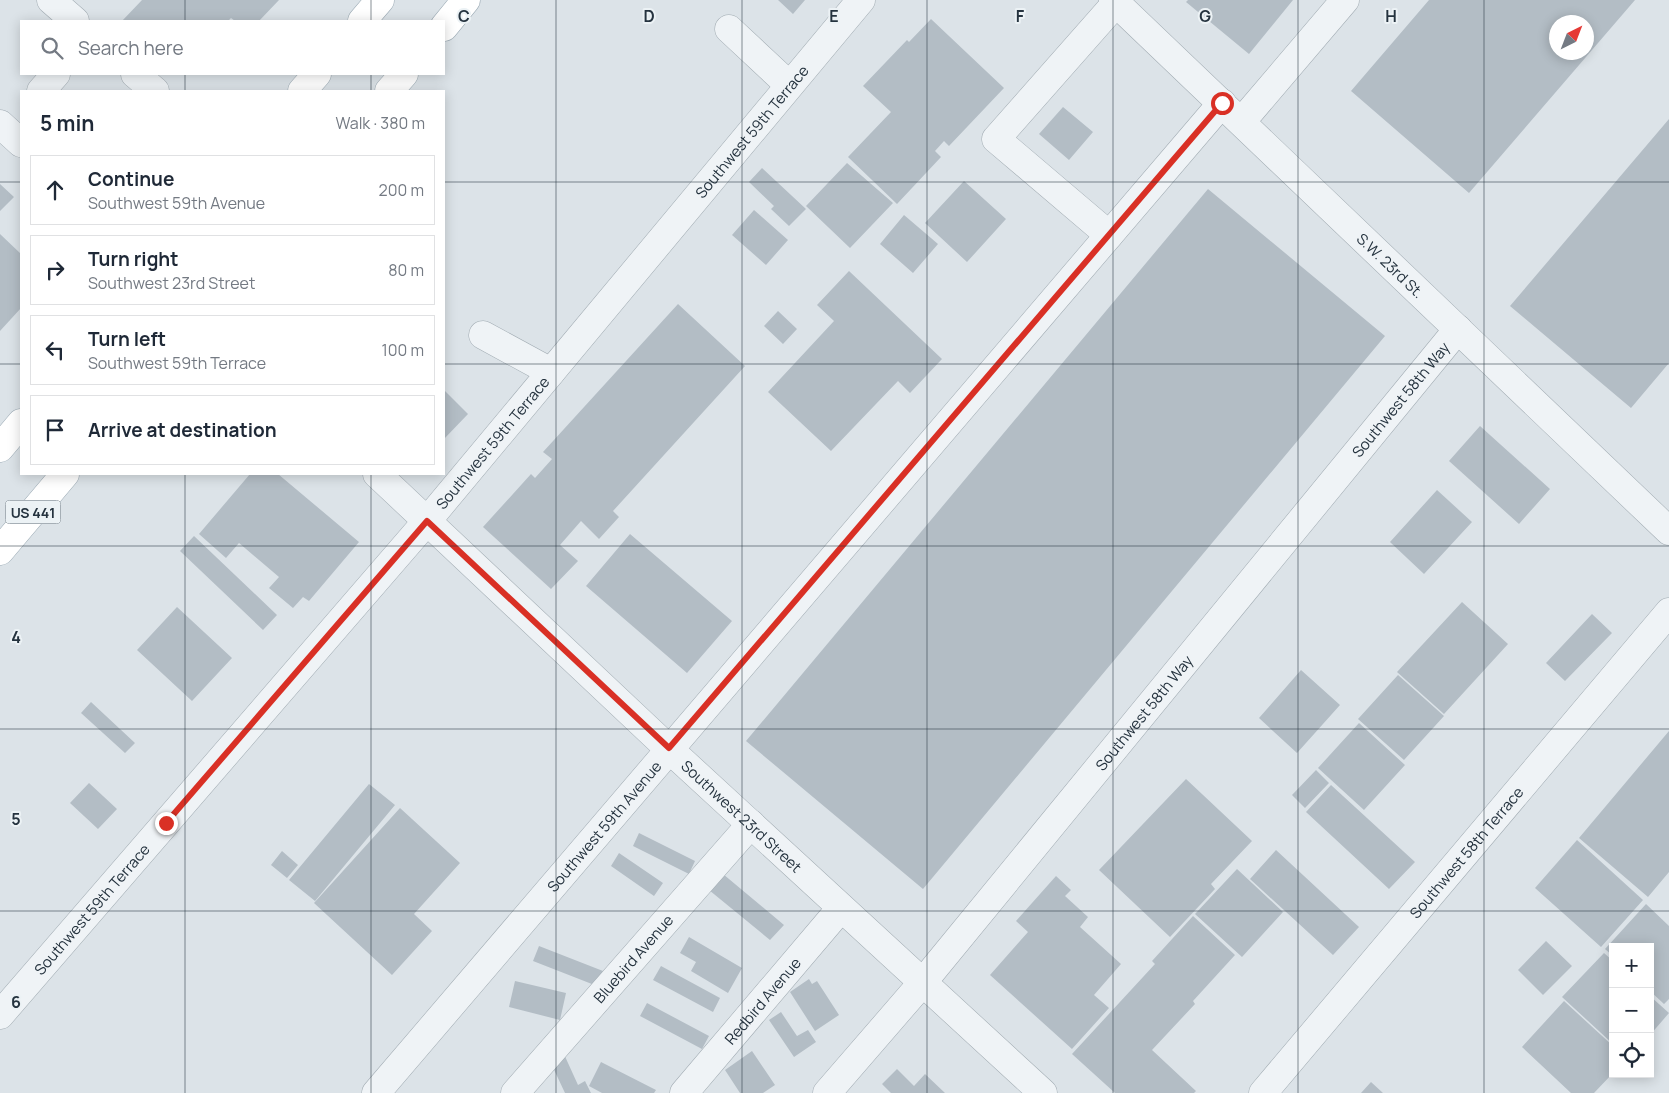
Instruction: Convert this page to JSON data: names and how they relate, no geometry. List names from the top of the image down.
{
  "streets": {
    "main road": ["US 441"],
    "street": [
      "Southwest 59th Terrace",
      "S.W. 23rd St.",
      "Southwest 58th Way",
      "Southwest 23rd Street",
      "Southwest 59th Avenue",
      "Southwest 58th Terrace",
      "Bluebird Avenue",
      "Redbird Avenue"
    ]
  },
  "crossings": [
    ["Southwest 59th Terrace", "Southwest 23rd Street"],
    ["S.W. 23rd St.", "Southwest 58th Way"],
    ["S.W. 23rd St.", "Southwest 59th Avenue"],
    ["Southwest 58th Way", "Southwest 23rd Street"],
    ["Southwest 23rd Street", "Southwest 59th Avenue"],
    ["Southwest 23rd Street", "Bluebird Avenue"],
    ["Southwest 23rd Street", "Redbird Avenue"]
  ],
  "north": "top right",
  "page": {
    "search": "Search here",
    "heading": ["5 min", "Walk · 380 m"],
    "list": [
      ["Continue", "Southwest 59th Avenue", "200 m"],
      ["Turn right", "Southwest 23rd Street", "80 m"],
      ["Turn left", "Southwest 59th Terrace", "100 m"],
      "Arrive at destination"
    ],
    "map_buttons": ["+", "−"]
  },
  "grid": {
    "columns": [
      "C",
      "D",
      "E",
      "F",
      "G",
      "H"
    ],
    "rows": ["4", "5", "6"]
  }
}
